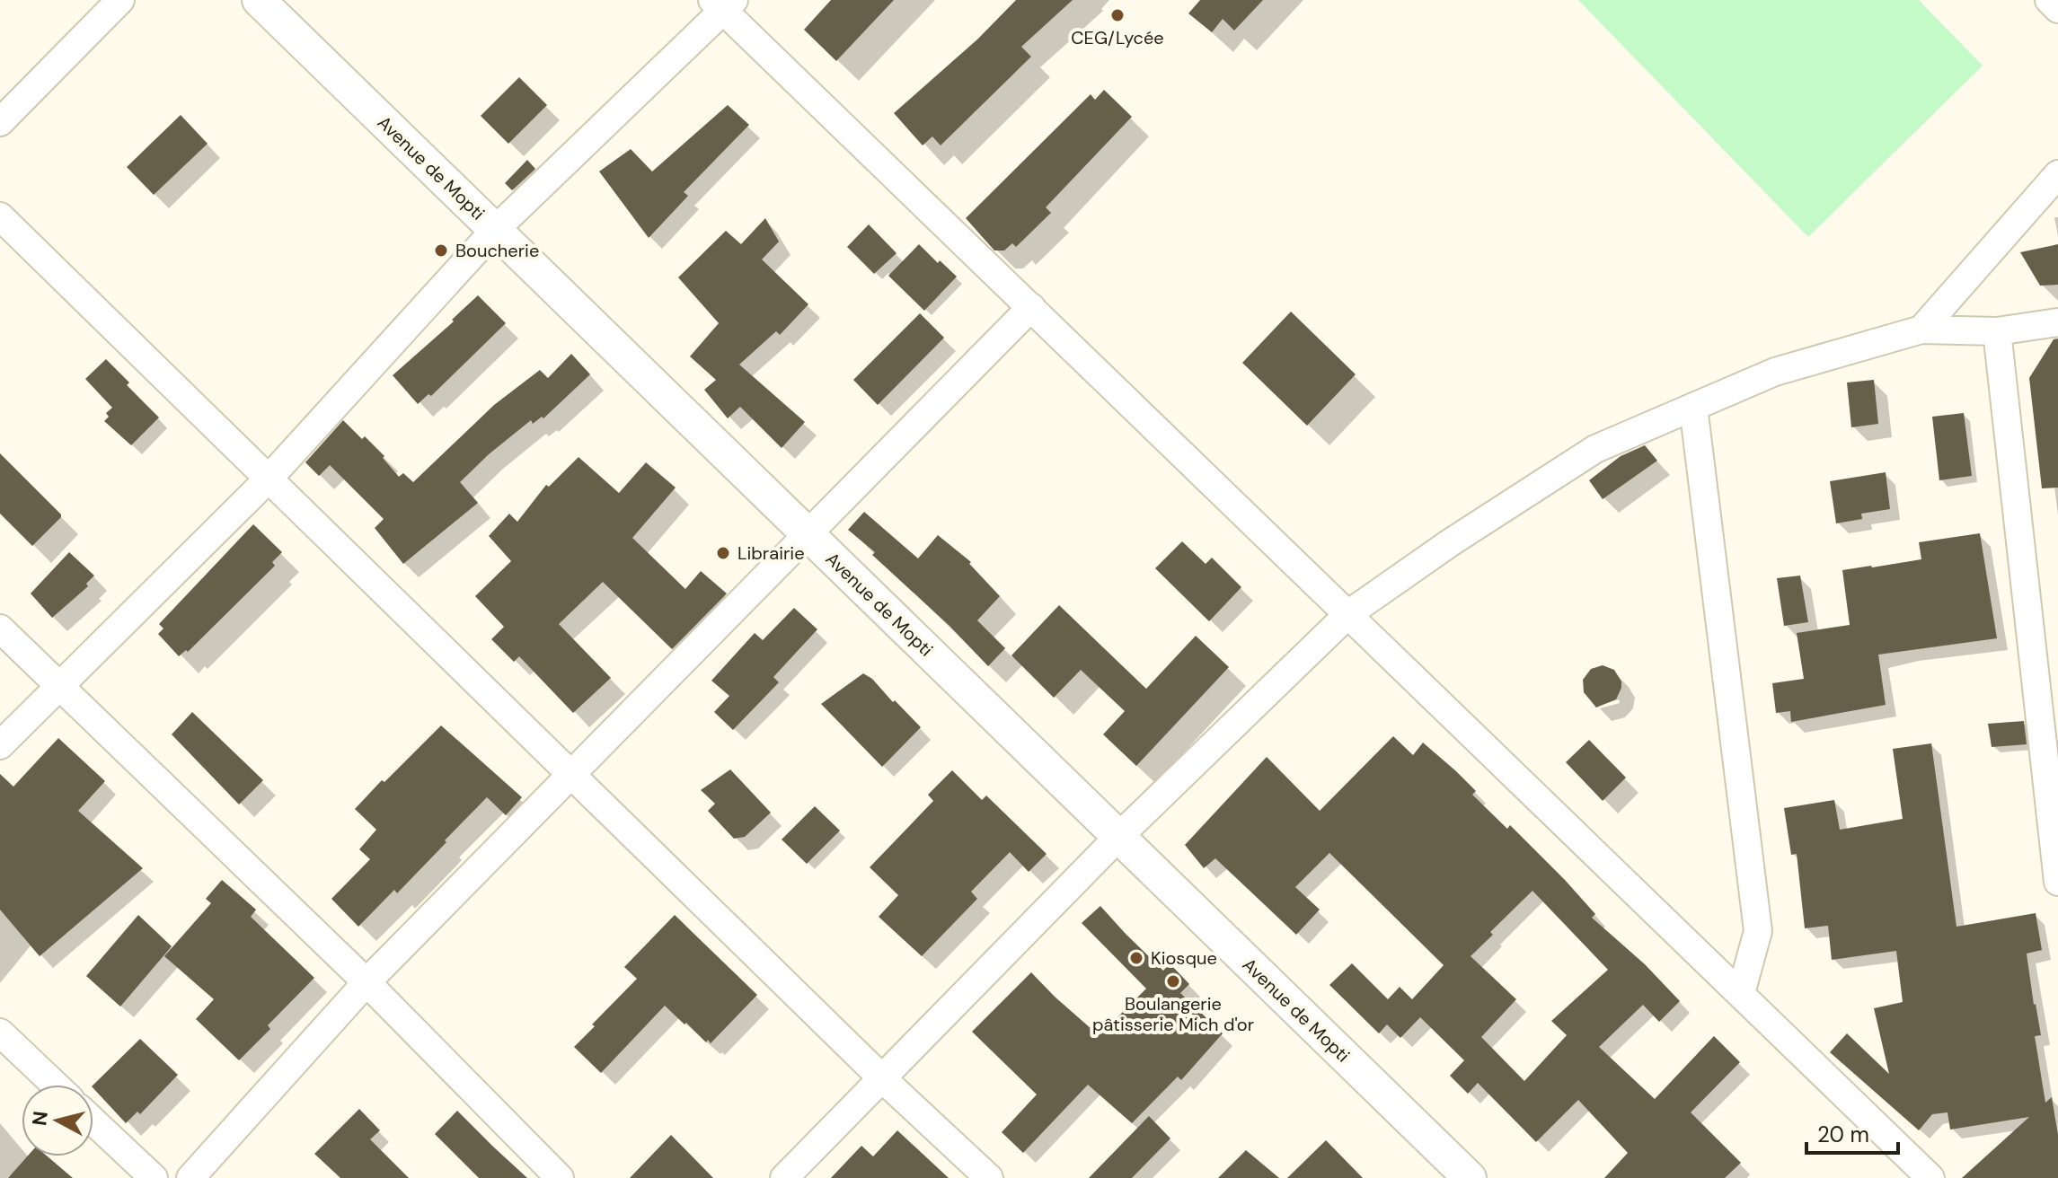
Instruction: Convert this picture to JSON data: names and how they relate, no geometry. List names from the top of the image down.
{
  "streets": {
    "street": ["Avenue de Mopti"]
  },
  "places": [
    "CEG/Lycée",
    "Boucherie",
    "Librairie",
    "Kiosque",
    "Boulangerie pâtisserie Mich d'or"
  ],
  "scale_bar": "20 m",
  "north": "left"
}
